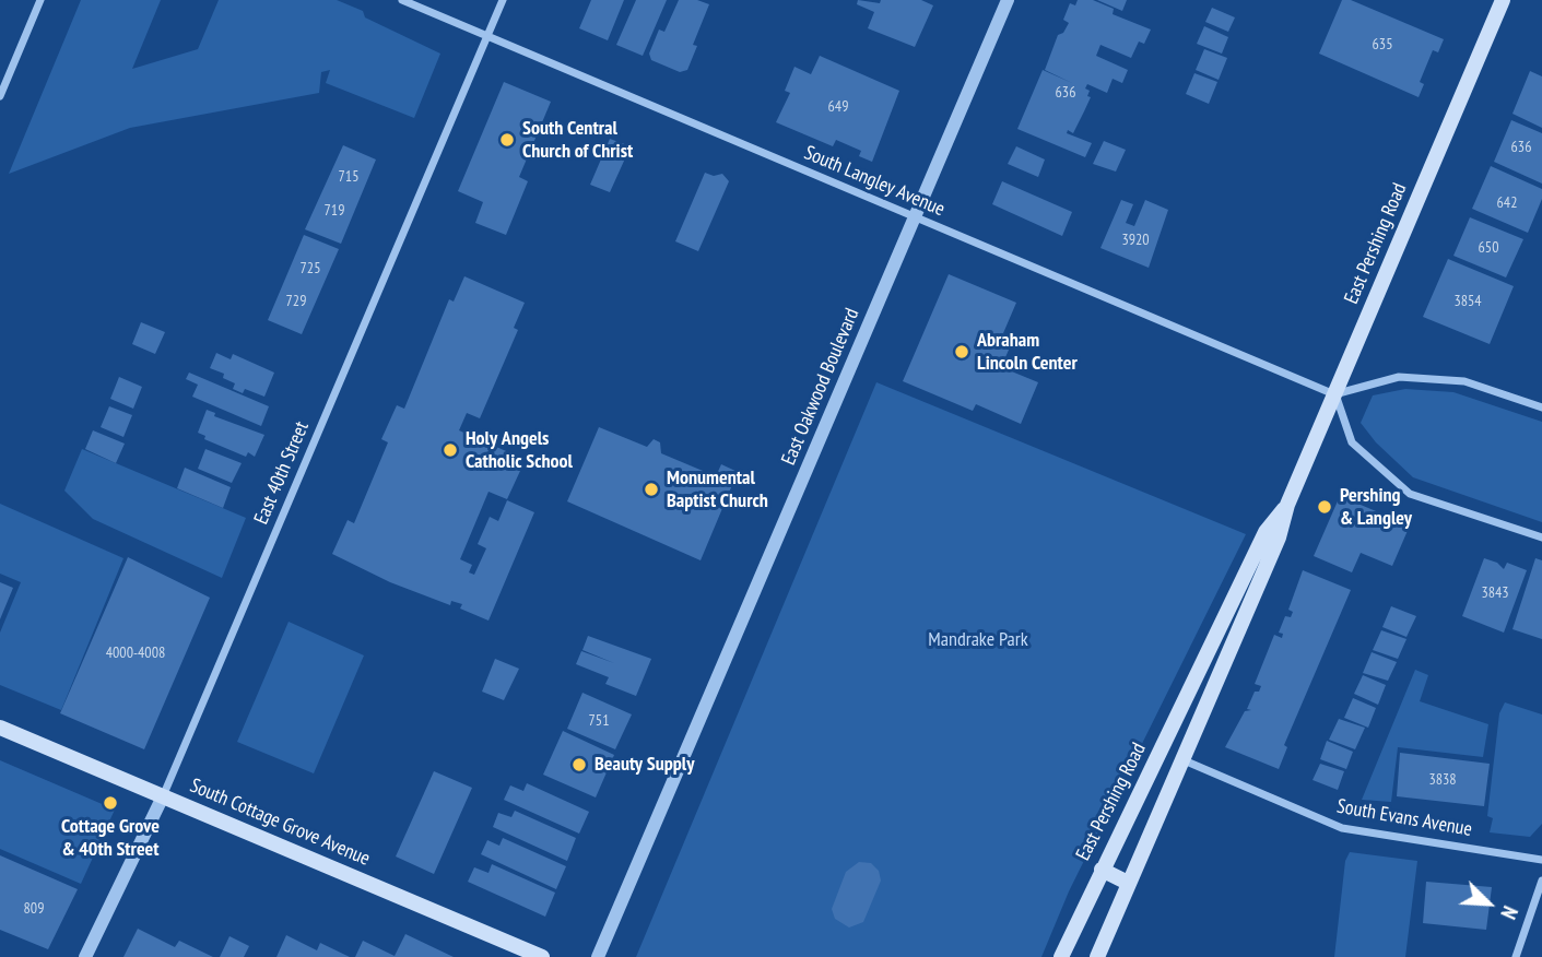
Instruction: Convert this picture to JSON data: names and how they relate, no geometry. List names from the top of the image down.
{
  "streets": {
    "main road": ["East Pershing Road", "South Cottage Grove Avenue"],
    "street": [
      "South Langley Avenue",
      "East Oakwood Boulevard",
      "East 40th Street",
      "South Evans Avenue"
    ]
  },
  "crossings": [
    ["South Langley Avenue", "East Pershing Road"],
    ["South Langley Avenue", "East Oakwood Boulevard"],
    ["South Langley Avenue", "East 40th Street"],
    ["East Pershing Road", "South Evans Avenue"],
    ["East 40th Street", "South Cottage Grove Avenue"]
  ],
  "parks": ["Mandrake Park"],
  "places": [
    "South Central Church of Christ",
    "Abraham Lincoln Center",
    "Holy Angels Catholic School",
    "Monumental Baptist Church",
    "Pershing & Langley",
    "Beauty Supply",
    "Cottage Grove & 40th Street"
  ],
  "house_numbers": [
    "635",
    "636",
    "649",
    "636",
    "715",
    "642",
    "719",
    "3920",
    "650",
    "725",
    "729",
    "3854",
    "3843",
    "4000-4008",
    "751",
    "3838",
    "809"
  ],
  "north": "bottom right"
}
